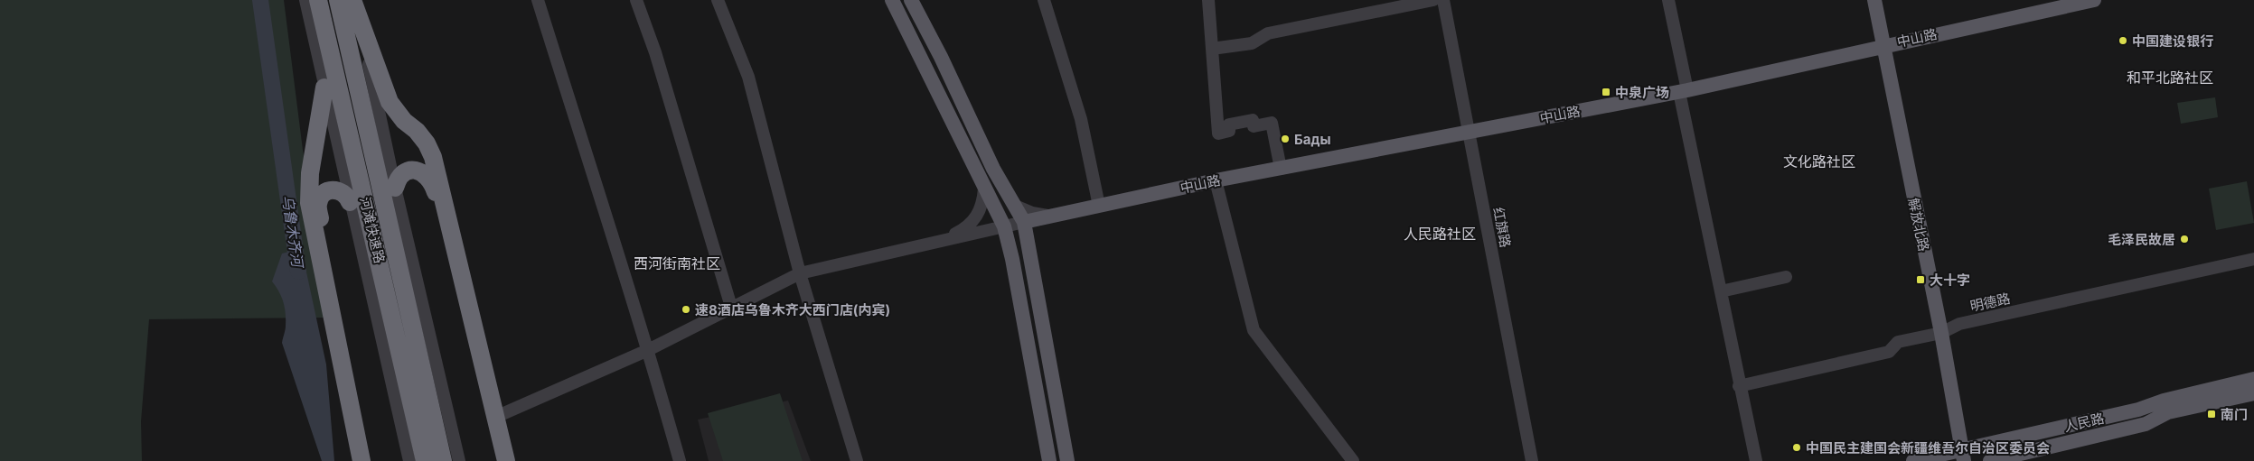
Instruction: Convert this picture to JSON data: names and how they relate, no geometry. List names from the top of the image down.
{
  "streets": {
    "highway": ["河滩快速路"],
    "main road": ["中山路", "解放北路", "人民路"],
    "street": ["红旗路", "明德路"]
  },
  "crossings": [
    ["中山路", "解放北路"],
    ["中山路", "红旗路"],
    ["解放北路", "明德路"],
    ["解放北路", "人民路"]
  ],
  "districts": [
    "和平北路社区",
    "文化路社区",
    "人民路社区",
    "西河街南社区"
  ],
  "water": ["乌鲁木齐河"],
  "places": {
    "other": [
      "中国建设银行",
      "Бады",
      "毛泽民故居",
      "速8酒店乌鲁木齐大西门店(内宾)",
      "中国民主建国会新疆维吾尔自治区委员会"
    ],
    "transit": ["中泉广场", "大十字", "南门"]
  }
}
